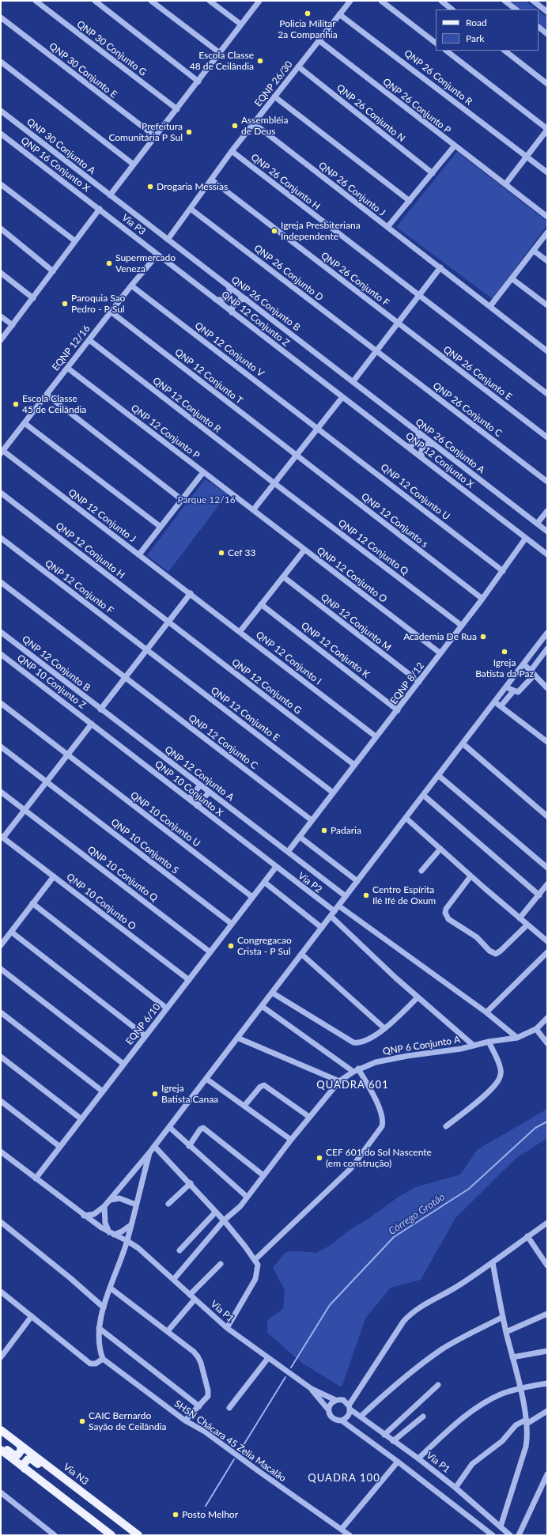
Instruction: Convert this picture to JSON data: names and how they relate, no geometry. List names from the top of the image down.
{
  "streets": {
    "main road": ["Via N3"],
    "street": [
      "QNP 30 Conjunto G",
      "QNP 30 Conjunto E",
      "QNP 26 Conjunto R",
      "EQNP 26/30",
      "QNP 26 Conjunto P",
      "QNP 26 Conjunto N",
      "QNP 30 Conjunto A",
      "QNP 16 Conjunto X",
      "QNP 26 Conjunto H",
      "QNP 26 Conjunto J",
      "Via P3",
      "QNP 26 Conjunto D",
      "QNP 26 Conjunto F",
      "QNP 26 Conjunto B",
      "QNP 12 Conjunto Z",
      "EQNP 12/16",
      "QNP 12 Conjunto V",
      "QNP 26 Conjunto E",
      "QNP 12 Conjunto T",
      "QNP 12 Conjunto R",
      "QNP 26 Conjunto C",
      "QNP 12 Conjunto P",
      "QNP 26 Conjunto A",
      "QNP 12 Conjunto X",
      "QNP 12 Conjunto U",
      "QNP 12 Conjunto J",
      "QNP 12 Conjunto s",
      "QNP 12 Conjunto Q",
      "QNP 12 Conjunto H",
      "QNP 12 Conjunto O",
      "QNP 12 Conjunto F",
      "QNP 12 Conjunto M",
      "QNP 12 Conjunto K",
      "QNP 12 Conjunto I",
      "QNP 12 Conjunto B",
      "QNP 10 Conjunto Z",
      "EQNP 8/12",
      "QNP 12 Conjunto G",
      "QNP 12 Conjunto E",
      "QNP 12 Conjunto C",
      "QNP 12 Conjunto A",
      "QNP 10 Conjunto X",
      "QNP 10 Conjunto U",
      "QNP 10 Conjunto S",
      "QNP 10 Conjunto Q",
      "Via P2",
      "QNP 10 Conjunto O",
      "EQNP 6/10",
      "QNP 6 Conjunto A",
      "Via P1",
      "SHSN Chácara 45 Zelia Macalão"
    ]
  },
  "crossings": [
    ["QNP 26 Conjunto R", "EQNP 26/30"],
    ["EQNP 26/30", "QNP 26 Conjunto P"],
    ["EQNP 26/30", "QNP 26 Conjunto N"],
    ["EQNP 26/30", "QNP 26 Conjunto H"],
    ["EQNP 26/30", "QNP 26 Conjunto J"],
    ["EQNP 26/30", "Via P3"],
    ["EQNP 26/30", "QNP 26 Conjunto D"],
    ["EQNP 26/30", "QNP 26 Conjunto F"],
    ["EQNP 26/30", "QNP 26 Conjunto B"],
    ["QNP 30 Conjunto A", "Via P3"],
    ["QNP 16 Conjunto X", "Via P3"],
    ["Via P3", "QNP 26 Conjunto B"],
    ["Via P3", "QNP 12 Conjunto Z"],
    ["Via P3", "EQNP 12/16"],
    ["QNP 26 Conjunto D", "QNP 26 Conjunto C"],
    ["QNP 26 Conjunto F", "QNP 26 Conjunto E"],
    ["QNP 26 Conjunto B", "QNP 26 Conjunto A"],
    ["QNP 12 Conjunto Z", "EQNP 12/16"],
    ["QNP 12 Conjunto Z", "QNP 12 Conjunto X"],
    ["EQNP 12/16", "QNP 12 Conjunto V"],
    ["EQNP 12/16", "QNP 12 Conjunto T"],
    ["EQNP 12/16", "QNP 12 Conjunto R"],
    ["EQNP 12/16", "QNP 12 Conjunto P"],
    ["EQNP 12/16", "QNP 12 Conjunto J"],
    ["QNP 12 Conjunto V", "QNP 12 Conjunto U"],
    ["QNP 12 Conjunto T", "QNP 12 Conjunto s"],
    ["QNP 12 Conjunto R", "QNP 12 Conjunto Q"],
    ["QNP 12 Conjunto P", "QNP 12 Conjunto O"],
    ["QNP 12 Conjunto X", "EQNP 8/12"],
    ["QNP 12 Conjunto U", "EQNP 8/12"],
    ["QNP 12 Conjunto J", "QNP 12 Conjunto I"],
    ["QNP 12 Conjunto s", "EQNP 8/12"],
    ["QNP 12 Conjunto Q", "EQNP 8/12"],
    ["QNP 12 Conjunto H", "QNP 12 Conjunto G"],
    ["QNP 12 Conjunto O", "EQNP 8/12"],
    ["QNP 12 Conjunto F", "QNP 12 Conjunto E"],
    ["QNP 12 Conjunto M", "EQNP 8/12"],
    ["QNP 12 Conjunto K", "EQNP 8/12"],
    ["QNP 12 Conjunto I", "EQNP 8/12"],
    ["QNP 12 Conjunto B", "QNP 12 Conjunto A"],
    ["QNP 10 Conjunto Z", "QNP 10 Conjunto X"],
    ["EQNP 8/12", "QNP 12 Conjunto G"],
    ["EQNP 8/12", "QNP 12 Conjunto E"],
    ["EQNP 8/12", "QNP 12 Conjunto C"],
    ["EQNP 8/12", "QNP 12 Conjunto A"],
    ["EQNP 8/12", "Via P2"],
    ["QNP 12 Conjunto A", "Via P2"],
    ["QNP 10 Conjunto X", "Via P2"],
    ["QNP 10 Conjunto X", "EQNP 6/10"],
    ["QNP 10 Conjunto U", "EQNP 6/10"],
    ["QNP 10 Conjunto S", "EQNP 6/10"],
    ["QNP 10 Conjunto Q", "EQNP 6/10"],
    ["Via P2", "EQNP 6/10"],
    ["Via P2", "QNP 6 Conjunto A"],
    ["QNP 10 Conjunto O", "EQNP 6/10"],
    ["QNP 6 Conjunto A", "Via P1"]
  ],
  "districts": ["QUADRA 601", "QUADRA 100"],
  "water": ["Córrego Grotão"],
  "parks": ["Parque 12/16"],
  "places": [
    "Policia Militar 2a Companhia",
    "Escola Classe 48 de Ceilândia",
    "Assembléia de Deus",
    "Prefeitura Comunitária P Sul",
    "Drogaria Messias",
    "Igreja Presbiteriana Independente",
    "Supermercado Veneza",
    "Paroquia Sao Pedro - P Sul",
    "Escola Classe 45 de Ceilândia",
    "Cef 33",
    "Academia De Rua",
    "Igreja Batista da Paz",
    "Padaria",
    "Centro Espírita Ilé Ifé de Oxum",
    "Congregacao Crista - P Sul",
    "Igreja Batista Canaa",
    "CEF 601 do Sol Nascente (em construção)",
    "CAIC Bernardo Sayão de Ceilândia",
    "Posto Melhor"
  ],
  "legend": ["Road", "Park"]
}
